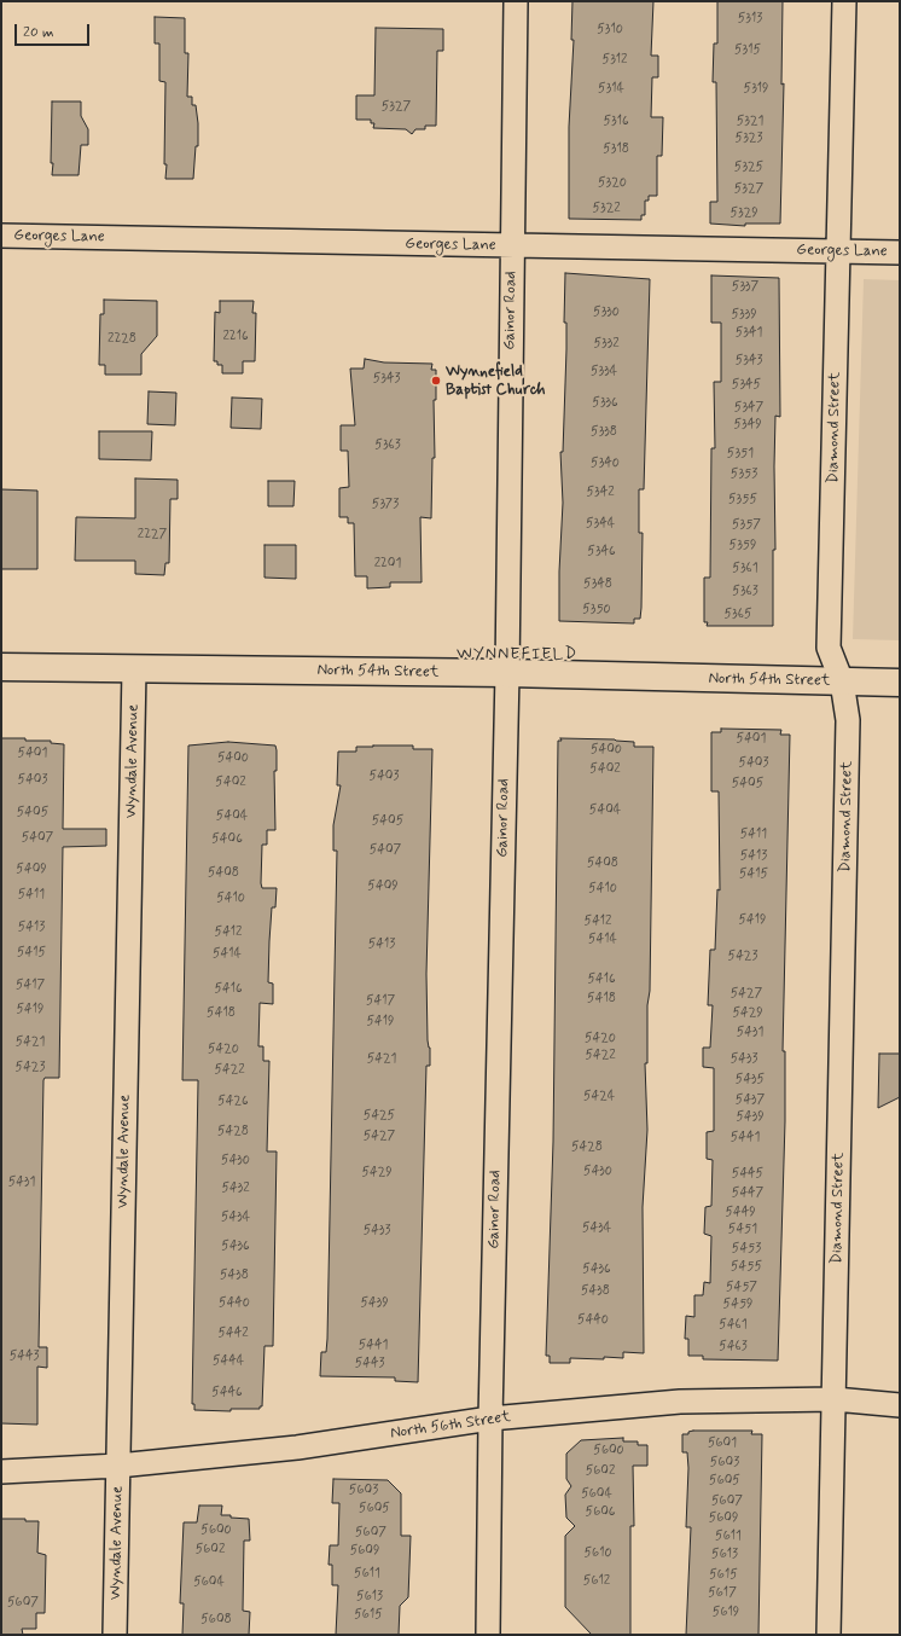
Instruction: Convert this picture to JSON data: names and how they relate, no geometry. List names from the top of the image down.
{
  "streets": {
    "street": [
      "Georges Lane",
      "Gainor Road",
      "Diamond Street",
      "North 54th Street",
      "Wyndale Avenue",
      "North 56th Street"
    ]
  },
  "crossings": [
    ["Georges Lane", "Gainor Road"],
    ["Georges Lane", "Diamond Street"],
    ["Gainor Road", "North 54th Street"],
    ["Gainor Road", "North 56th Street"],
    ["Diamond Street", "North 54th Street"],
    ["Diamond Street", "North 56th Street"],
    ["North 54th Street", "Wyndale Avenue"],
    ["Wyndale Avenue", "North 56th Street"]
  ],
  "districts": ["WYNNEFIELD"],
  "places": ["Wynnefield Baptist Church"],
  "house_numbers": [
    "5313",
    "5310",
    "5315",
    "5312",
    "5314",
    "5319",
    "5327",
    "5316",
    "5321",
    "5323",
    "5318",
    "5325",
    "5320",
    "5327",
    "5322",
    "5329",
    "5337",
    "5330",
    "5339",
    "5341",
    "2216",
    "2228",
    "5332",
    "5343",
    "5334",
    "5343",
    "5345",
    "5336",
    "5347",
    "5349",
    "5338",
    "5363",
    "5351",
    "5340",
    "5353",
    "5342",
    "5355",
    "5373",
    "5344",
    "5357",
    "2227",
    "5359",
    "5346",
    "2201",
    "5361",
    "5348",
    "5363",
    "5350",
    "5365",
    "5401",
    "5400",
    "5401",
    "5400",
    "5403",
    "5402",
    "5403",
    "5403",
    "5402",
    "5405",
    "5404",
    "5405",
    "5404",
    "5405",
    "5411",
    "5407",
    "5406",
    "5407",
    "5413",
    "5408",
    "5409",
    "5408",
    "5415",
    "5409",
    "5410",
    "5411",
    "5410",
    "5419",
    "5412",
    "5413",
    "5412",
    "5414",
    "5413",
    "5415",
    "5414",
    "5423",
    "5416",
    "5417",
    "5416",
    "5427",
    "5418",
    "5417",
    "5419",
    "5418",
    "5429",
    "5419",
    "5431",
    "5420",
    "5421",
    "5420",
    "5422",
    "5421",
    "5433",
    "5423",
    "5422",
    "5435",
    "5424",
    "5437",
    "5426",
    "5425",
    "5439",
    "5428",
    "5427",
    "5441",
    "5428",
    "5430",
    "5430",
    "5429",
    "5445",
    "5431",
    "5432",
    "5447",
    "5449",
    "5434",
    "5434",
    "5451",
    "5433",
    "5436",
    "5453",
    "5455",
    "5436",
    "5438",
    "5457",
    "5438",
    "5440",
    "5439",
    "5459",
    "5440",
    "5461",
    "5442",
    "5441",
    "5463",
    "5443",
    "5444",
    "5443",
    "5446",
    "5601",
    "5600",
    "5603",
    "5602",
    "5605",
    "5603",
    "5604",
    "5607",
    "5605",
    "5606",
    "5609",
    "5600",
    "5607",
    "5611",
    "5602",
    "5609",
    "5610",
    "5613",
    "5611",
    "5615",
    "5612",
    "5604",
    "5617",
    "5613",
    "5607",
    "5619",
    "5615",
    "5608"
  ],
  "scale_bar": "20 m"
}
